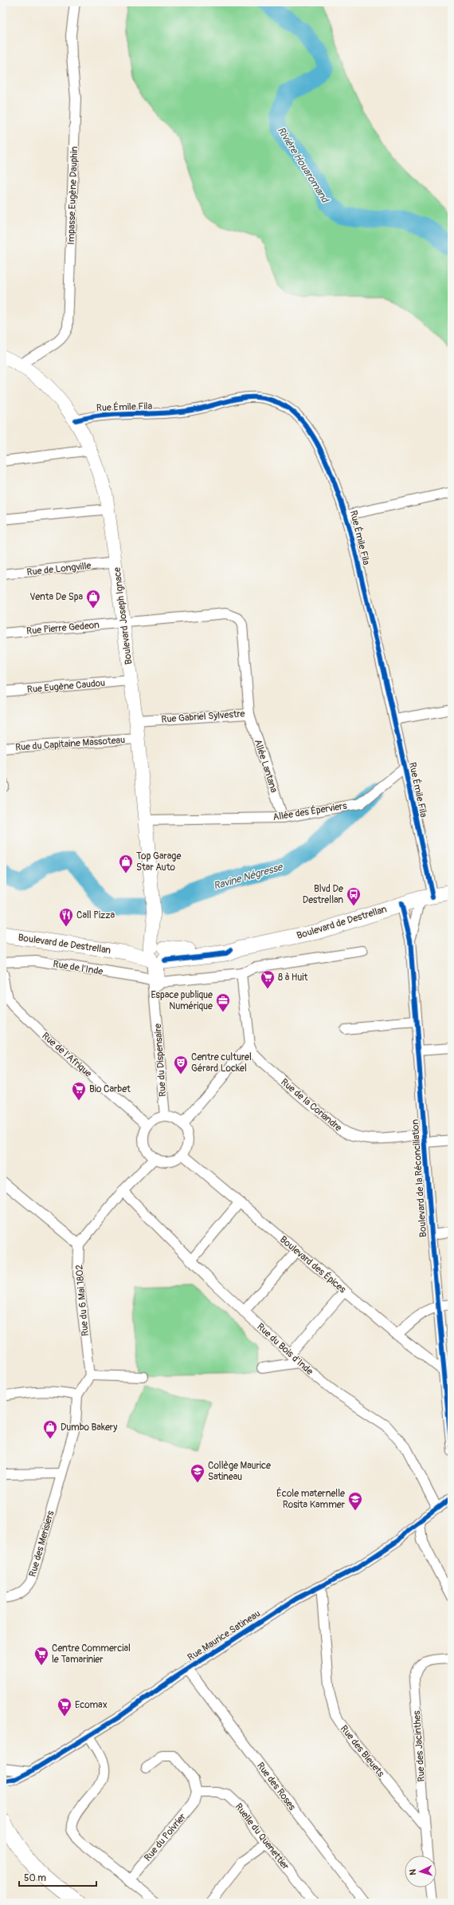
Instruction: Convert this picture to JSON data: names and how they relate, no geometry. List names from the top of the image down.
{
  "streets": {
    "main road": ["Boulevard Joseph Ignace", "Boulevard de Destrellan"],
    "street": [
      "Impasse Eugène Dauphin",
      "Rue Émile Fila",
      "Rue de Longville",
      "Rue Pierre Gedeon",
      "Rue Eugène Caudou",
      "Rue Gabriel Sylvestre",
      "Rue du Capitaine Massoteau",
      "Allée Lantana",
      "Allée des Éperviers",
      "Rue de l'Inde",
      "Rue de l'Afrique",
      "Rue du Dispensaire",
      "Rue de la Coriandre",
      "Boulevard de la Réconciliation",
      "Boulevard des Épices",
      "Rue du 6 Mai 1802",
      "Rue du Bois d'Inde",
      "Rue des Merisiers",
      "Rue Maurice Satineau",
      "Rue des Jacinthes",
      "Rue des Bleuets",
      "Rue des Roses",
      "Ruelle du Quenettier",
      "Rue du Poivrier"
    ]
  },
  "crossings": [
    ["Impasse Eugène Dauphin", "Boulevard Joseph Ignace"],
    ["Rue Émile Fila", "Boulevard Joseph Ignace"],
    ["Rue Émile Fila", "Allée des Éperviers"],
    ["Rue Émile Fila", "Boulevard de Destrellan"],
    ["Rue Émile Fila", "Boulevard de la Réconciliation"],
    ["Rue de Longville", "Boulevard Joseph Ignace"],
    ["Boulevard Joseph Ignace", "Rue Pierre Gedeon"],
    ["Boulevard Joseph Ignace", "Rue Eugène Caudou"],
    ["Boulevard Joseph Ignace", "Rue Gabriel Sylvestre"],
    ["Boulevard Joseph Ignace", "Rue du Capitaine Massoteau"],
    ["Boulevard Joseph Ignace", "Allée des Éperviers"],
    ["Boulevard Joseph Ignace", "Boulevard de Destrellan"],
    ["Boulevard Joseph Ignace", "Rue du Dispensaire"],
    ["Rue Pierre Gedeon", "Rue Gabriel Sylvestre"],
    ["Rue Gabriel Sylvestre", "Allée Lantana"],
    ["Allée Lantana", "Allée des Éperviers"],
    ["Boulevard de Destrellan", "Rue du Dispensaire"],
    ["Boulevard de Destrellan", "Boulevard de la Réconciliation"],
    ["Rue de l'Inde", "Rue du Dispensaire"],
    ["Rue de l'Afrique", "Rue du Dispensaire"],
    ["Rue de l'Afrique", "Boulevard des Épices"],
    ["Rue du Dispensaire", "Boulevard des Épices"],
    ["Rue de la Coriandre", "Boulevard de la Réconciliation"],
    ["Boulevard de la Réconciliation", "Boulevard des Épices"],
    ["Rue du Bois d'Inde", "Rue Maurice Satineau"],
    ["Rue Maurice Satineau", "Rue des Bleuets"],
    ["Rue Maurice Satineau", "Rue des Roses"],
    ["Rue des Jacinthes", "Rue des Bleuets"],
    ["Ruelle du Quenettier", "Rue du Poivrier"]
  ],
  "water": ["Rivière Houaromand", "Ravine Négresse"],
  "places": {
    "shop": ["Venta De Spa", "Top Garage Star Auto", "Dumbo Bakery"],
    "bus stop": ["Blvd De Destrellan"],
    "restaurant": ["Call Pizza"],
    "supermarket": [
      "8 à Huit",
      "Bio Carbet",
      "Centre Commercial le Tamarinier",
      "Ecomax"
    ],
    "office": ["Espace publique Numérique"],
    "theatre": ["Centre culturel Gérard Lockel"],
    "school or university": ["Collège Maurice Satineau", "École maternelle Rosita Kammer"]
  },
  "scale_bar": "50 m",
  "north": "left"
}
